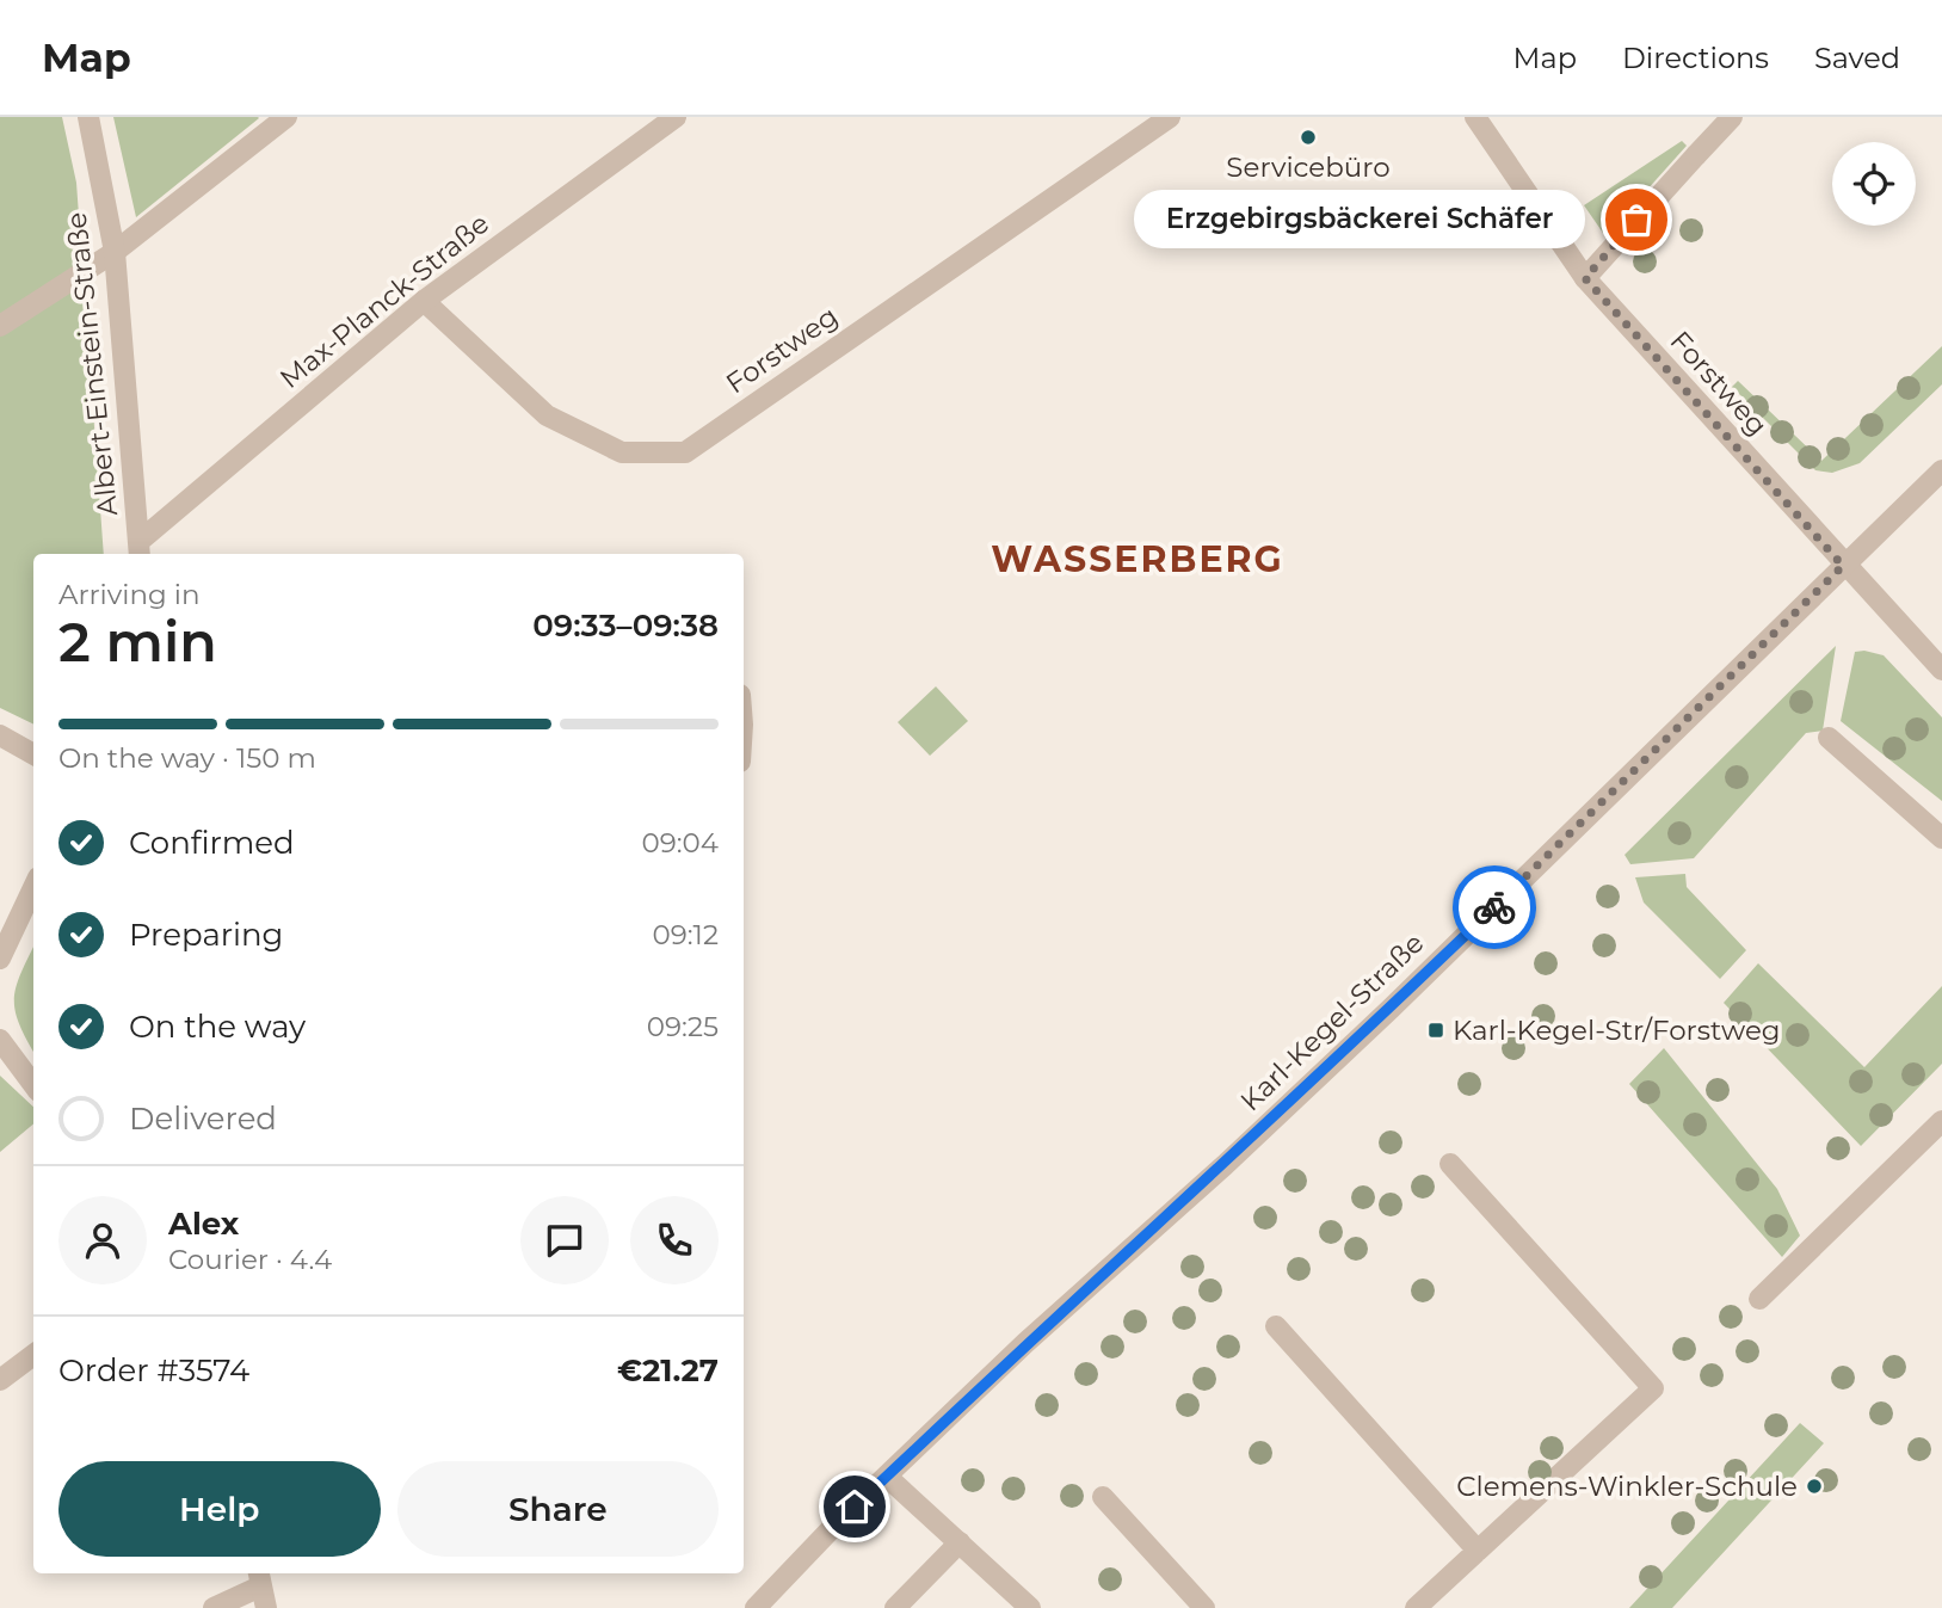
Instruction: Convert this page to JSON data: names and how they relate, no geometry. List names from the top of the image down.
{
  "streets": {
    "street": [
      "Max-Planck-Straße",
      "Forstweg",
      "Albert-Einstein-Straße",
      "Karl-Kegel-Straße"
    ]
  },
  "crossings": [
    ["Max-Planck-Straße", "Forstweg"],
    ["Max-Planck-Straße", "Albert-Einstein-Straße"],
    ["Forstweg", "Karl-Kegel-Straße"]
  ],
  "districts": ["WASSERBERG"],
  "places": {
    "other": ["Servicebüro", "Erzgebirgsbäckerei Schäfer", "Clemens-Winkler-Schule"],
    "transit": ["Karl-Kegel-Str/Forstweg"]
  },
  "page": {
    "header": "Map",
    "nav": ["Map", "Directions", "Saved"],
    "bubble": "Erzgebirgsbäckerei Schäfer",
    "heading": ["2 min", "Arriving in", "09:33–09:38"],
    "panel": [
      "Alex",
      "Courier · 4.4",
      "Order #3574",
      "€21.27"
    ],
    "bar": "On the way · 150 m",
    "list": [
      ["Confirmed", "09:04"],
      ["Preparing", "09:12"],
      ["On the way", "09:25"],
      "Delivered"
    ],
    "buttons": ["Help", "Share"]
  }
}
